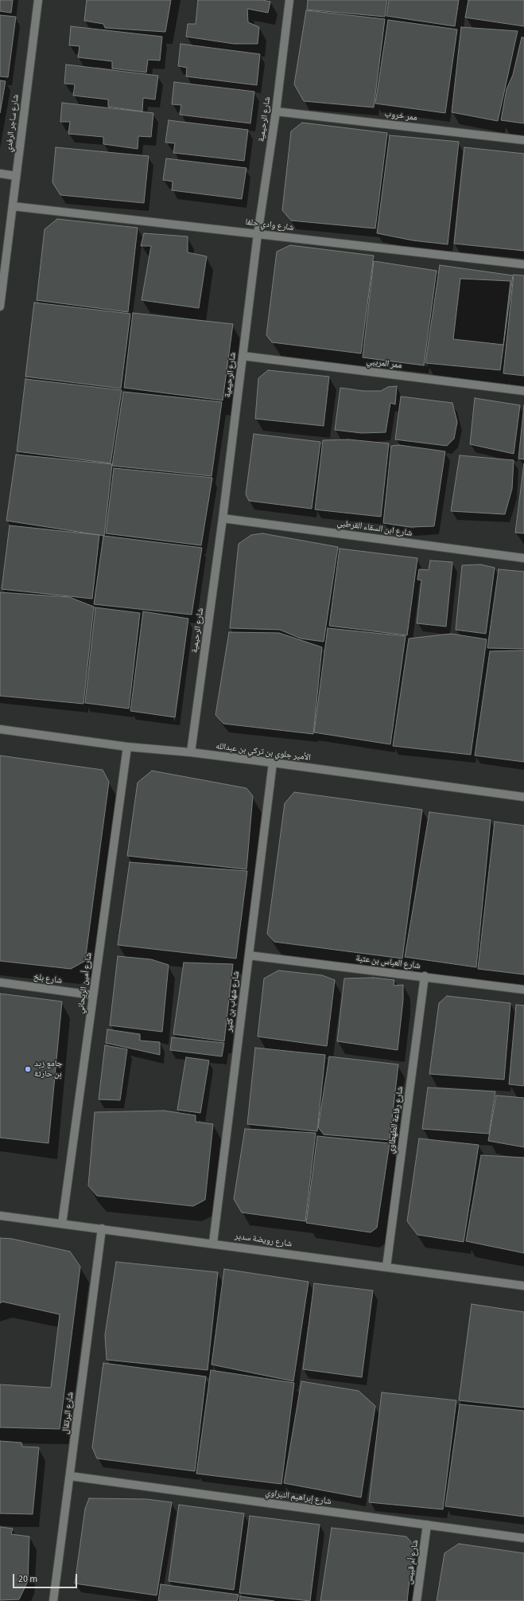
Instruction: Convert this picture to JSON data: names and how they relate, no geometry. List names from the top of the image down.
{
  "streets": {
    "street": [
      "ممر خروب",
      "شارع الرحيمية",
      "شارع ساجر الرفدي",
      "شارع وادي حلفا",
      "ممر المريبي",
      "شارع ابن السقاء القرطبي",
      "الأمير جلوي بن تركي بن عبدالله",
      "شارع العباس بن عتبة",
      "شارع بلخ",
      "شارع أمين الريحاني",
      "شارع شهاب بن كثير",
      "شارع رفاعة الطهطاوي",
      "شارع رويضة سدير",
      "شارع البرتقال",
      "شارع إبراهيم النبراوي",
      "شارع أم قبيس"
    ]
  },
  "crossings": [
    ["ممر خروب", "شارع الرحيمية"],
    ["شارع الرحيمية", "شارع وادي حلفا"],
    ["شارع الرحيمية", "ممر المريبي"],
    ["شارع الرحيمية", "شارع ابن السقاء القرطبي"],
    ["شارع الرحيمية", "الأمير جلوي بن تركي بن عبدالله"],
    ["شارع ساجر الرفدي", "شارع وادي حلفا"],
    ["الأمير جلوي بن تركي بن عبدالله", "شارع أمين الريحاني"],
    ["الأمير جلوي بن تركي بن عبدالله", "شارع شهاب بن كثير"],
    ["شارع العباس بن عتبة", "شارع شهاب بن كثير"],
    ["شارع العباس بن عتبة", "شارع رفاعة الطهطاوي"],
    ["شارع بلخ", "شارع أمين الريحاني"],
    ["شارع أمين الريحاني", "شارع رويضة سدير"],
    ["شارع شهاب بن كثير", "شارع رويضة سدير"],
    ["شارع رفاعة الطهطاوي", "شارع رويضة سدير"],
    ["شارع رويضة سدير", "شارع البرتقال"],
    ["شارع البرتقال", "شارع إبراهيم النبراوي"],
    ["شارع إبراهيم النبراوي", "شارع أم قبيس"]
  ],
  "places": ["جامع زيد بن حارثة"],
  "scale_bar": "20 m"
}
